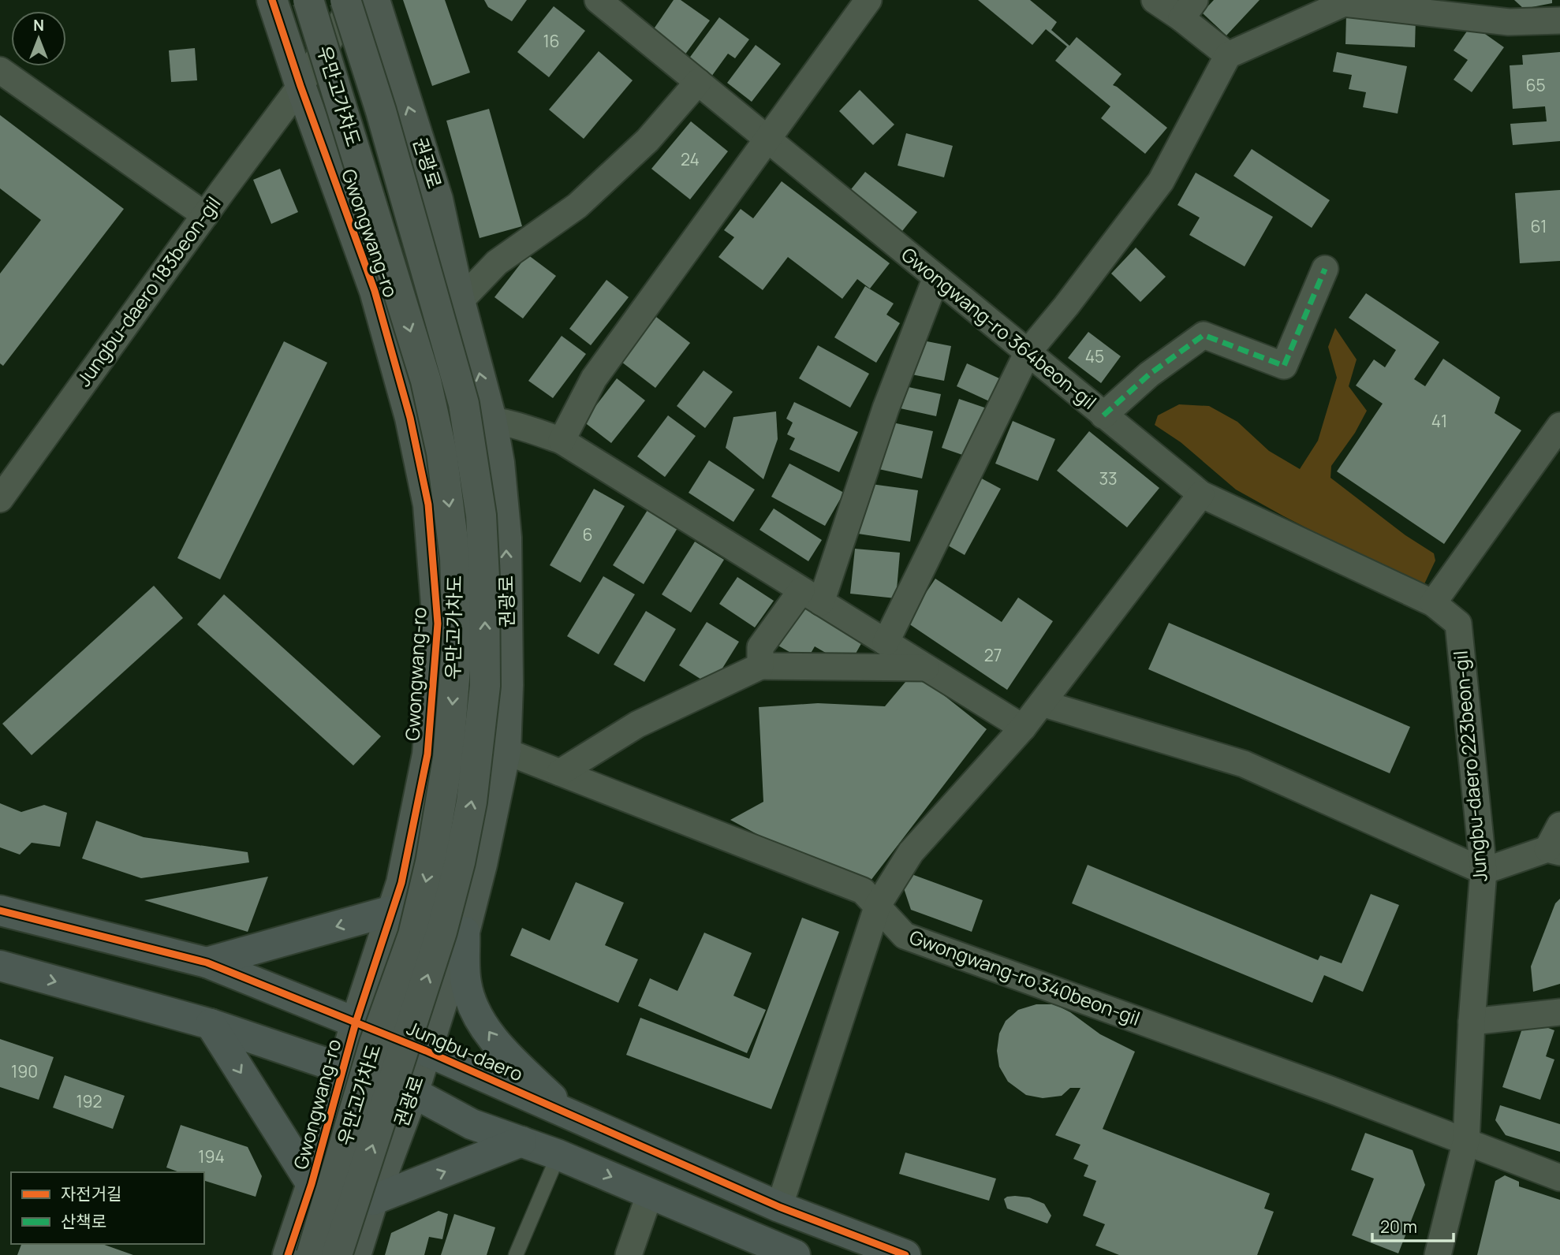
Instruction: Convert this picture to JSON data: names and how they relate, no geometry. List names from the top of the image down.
{
  "streets": {
    "main road": ["Jungbu-daero"],
    "street": [
      "우만고가차도",
      "권광로",
      "Gwongwang-ro",
      "Jungbu-daero 183beon-gil",
      "Gwongwang-ro 364beon-gil",
      "Jungbu-daero 223beon-gil",
      "Gwongwang-ro 340beon-gil"
    ]
  },
  "crossings": [
    ["권광로", "Gwongwang-ro 340beon-gil"],
    ["권광로", "Jungbu-daero"],
    ["Gwongwang-ro", "Jungbu-daero 183beon-gil"],
    ["Gwongwang-ro", "Jungbu-daero"],
    ["Gwongwang-ro 364beon-gil", "Jungbu-daero 223beon-gil"],
    ["Jungbu-daero 223beon-gil", "Gwongwang-ro 340beon-gil"]
  ],
  "one_way": ["권광로"],
  "house_numbers": [
    "16",
    "65",
    "24",
    "61",
    "45",
    "41",
    "33",
    "6",
    "27",
    "190",
    "192",
    "194"
  ],
  "legend": ["자전거길", "산책로"],
  "scale_bar": "20 m",
  "north": "top"
}
